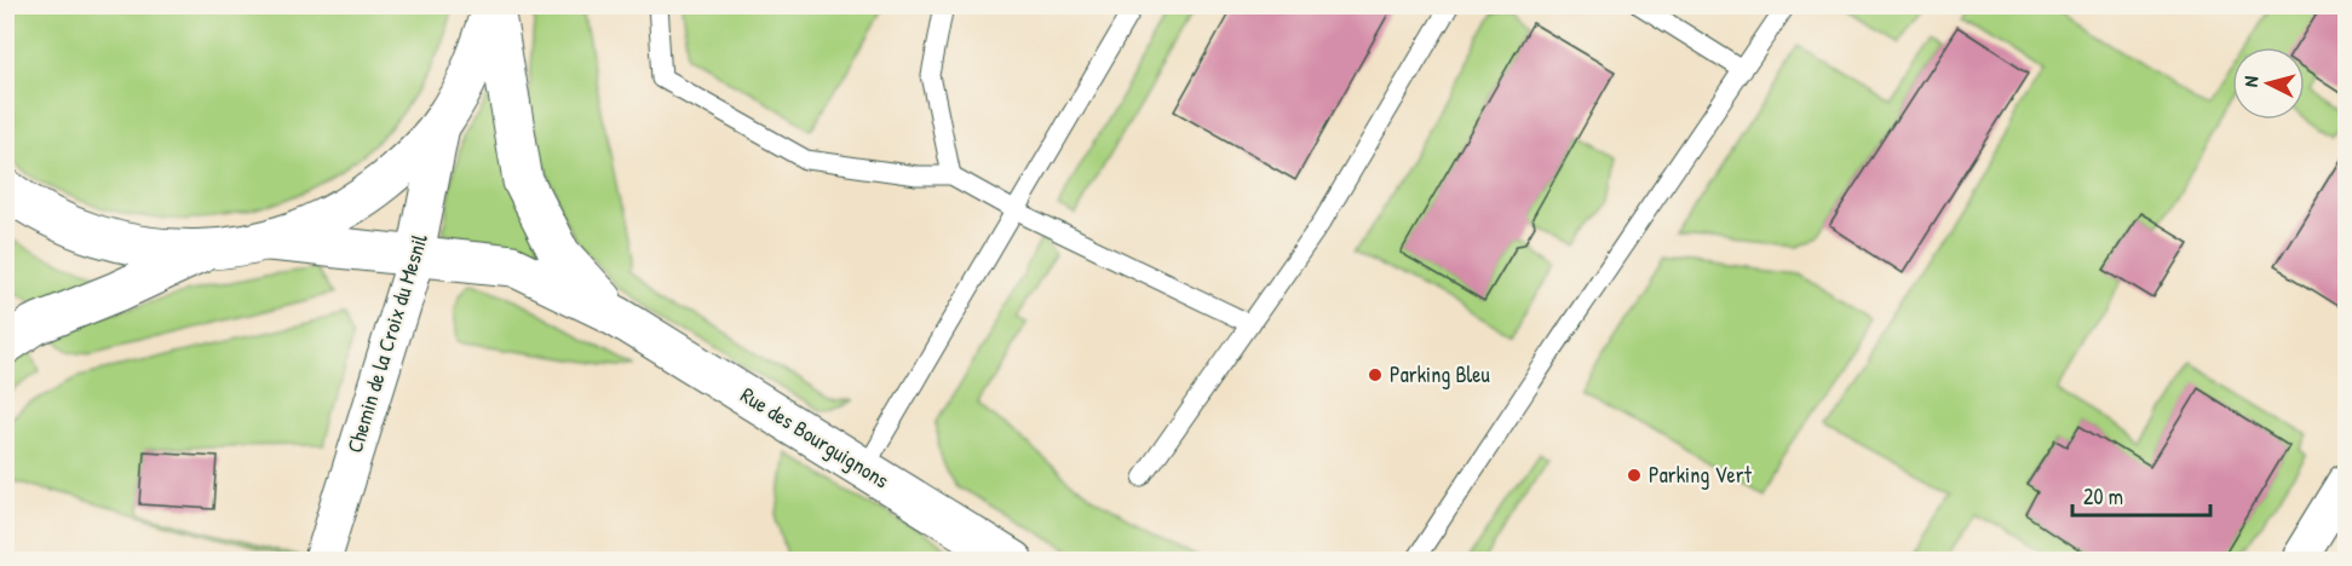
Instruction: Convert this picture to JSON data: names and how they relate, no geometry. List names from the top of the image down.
{
  "streets": {
    "street": ["Chemin de la Croix du Mesnil", "Rue des Bourguignons"]
  },
  "crossings": [
    ["Chemin de la Croix du Mesnil", "Rue des Bourguignons"]
  ],
  "places": ["Parking Bleu", "Parking Vert"],
  "scale_bar": "20 m",
  "north": "left"
}
